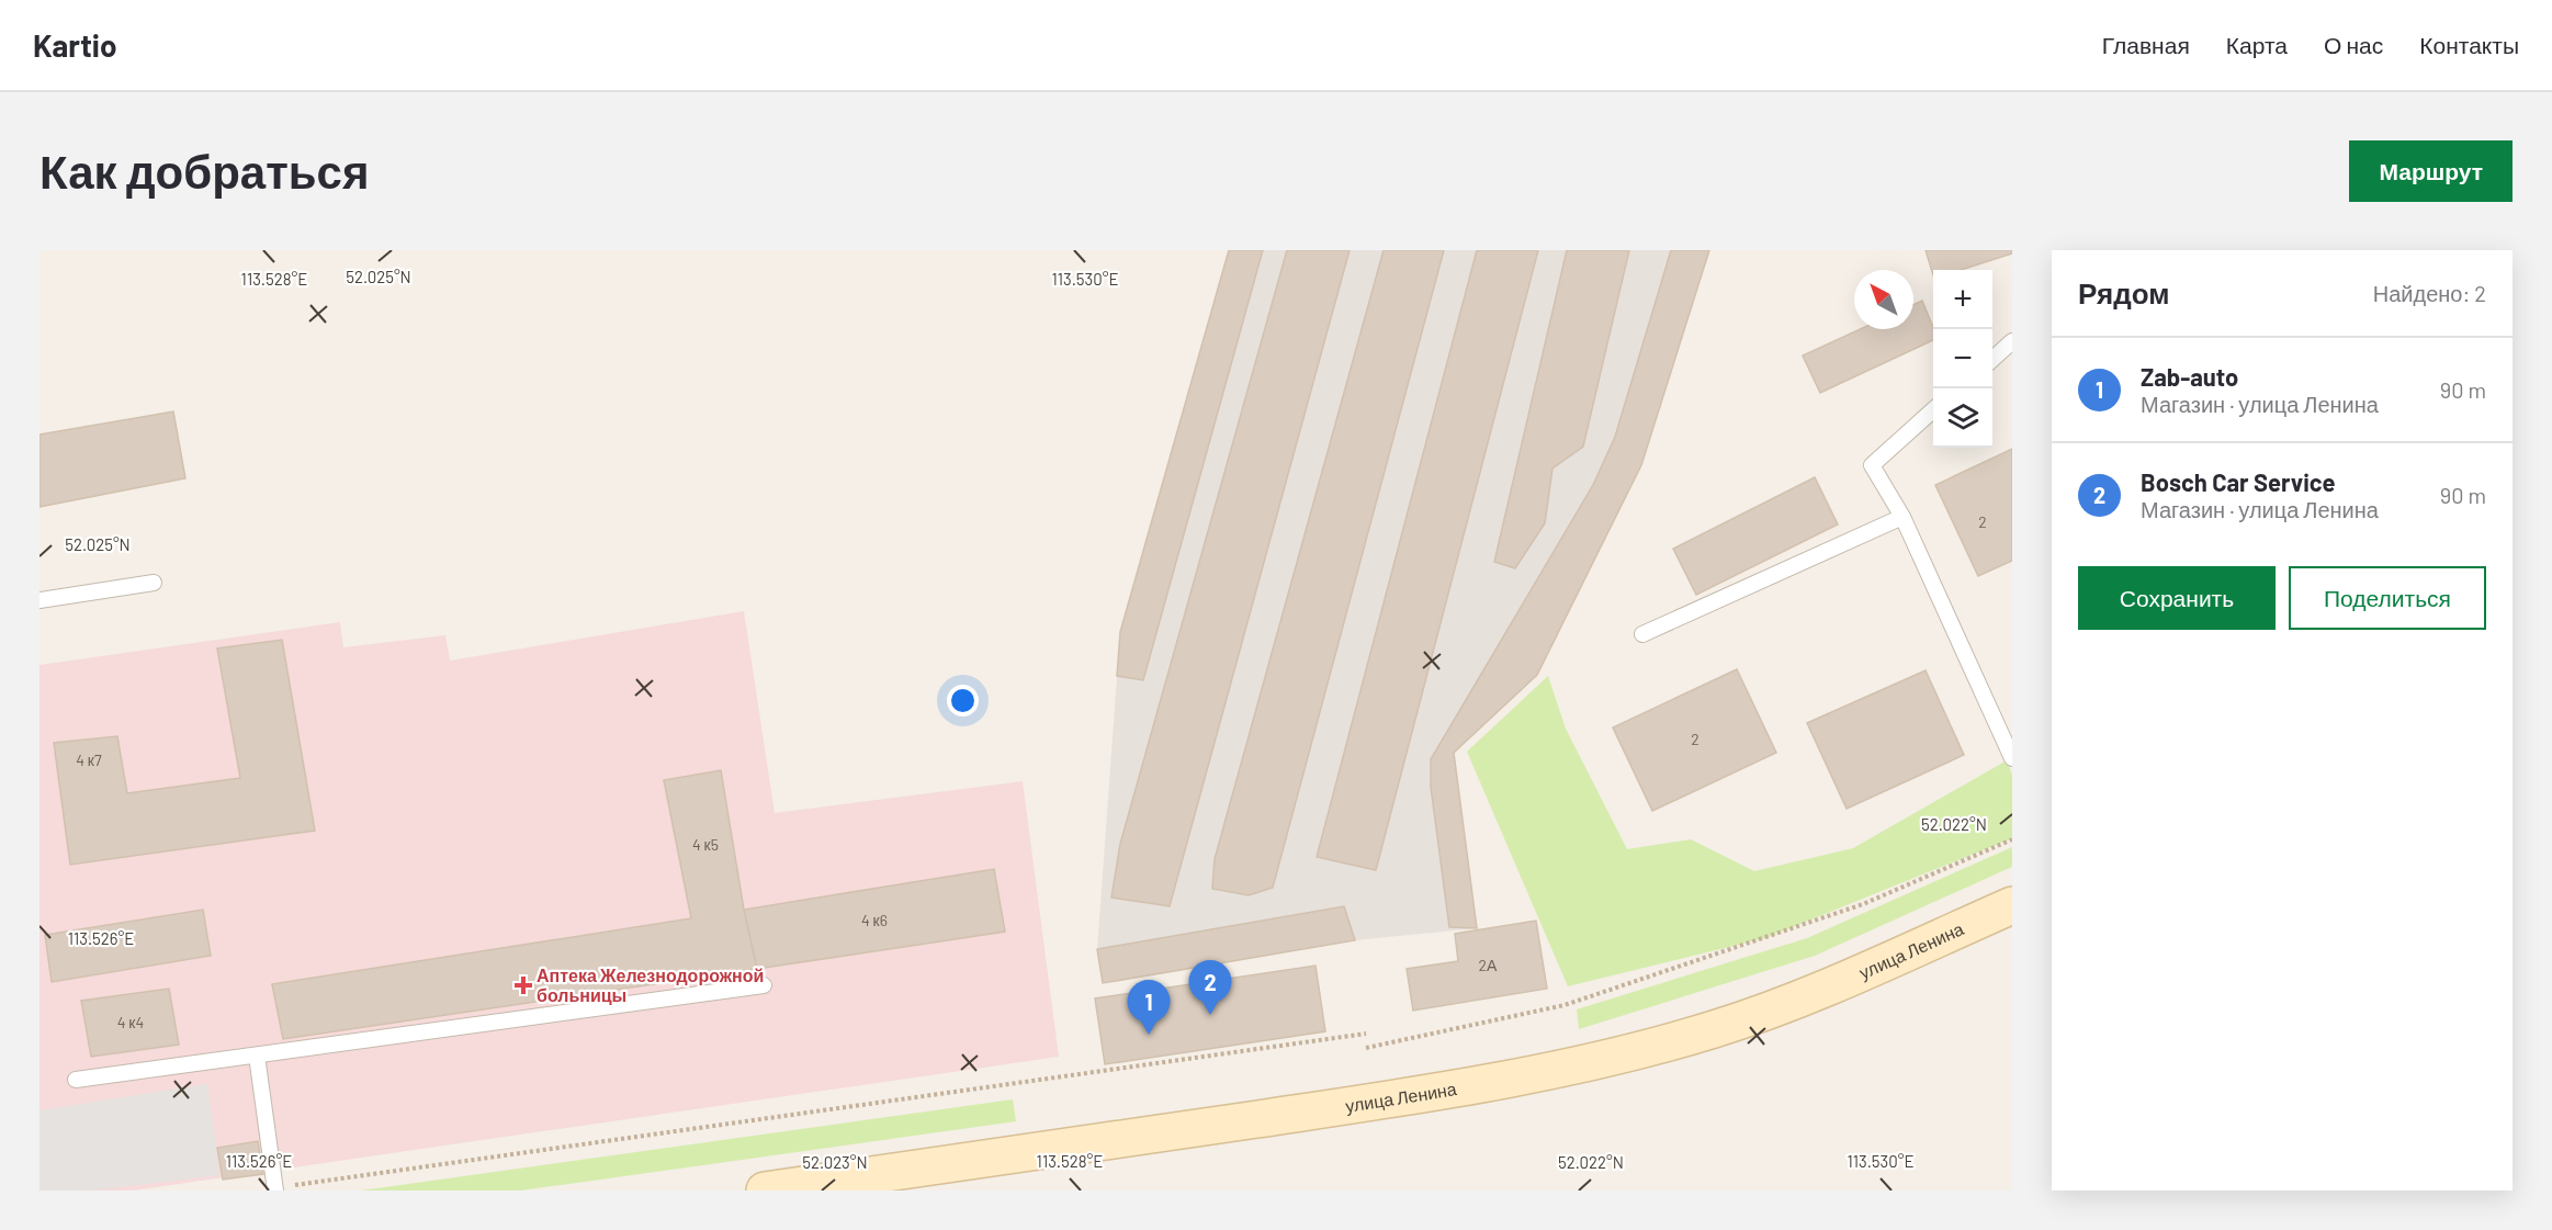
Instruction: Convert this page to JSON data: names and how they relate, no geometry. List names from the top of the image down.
{
  "streets": {
    "main road": ["улица Ленина"]
  },
  "places": {
    "health": ["Аптека Железнодорожной больницы"]
  },
  "house_numbers": [
    "2",
    "2",
    "4 к7",
    "4 к5",
    "4 к6",
    "2А",
    "4 к4"
  ],
  "north": "top left",
  "page": {
    "header": "Kartio",
    "nav": [
      "Главная",
      "Карта",
      "О нас",
      "Контакты"
    ],
    "buttons": [
      "Маршрут",
      ["Сохранить", "Поделиться"]
    ],
    "title": "Как добраться",
    "heading": ["Рядом", "Найдено: 2"],
    "map_buttons": ["+", "−"],
    "list": [
      {
        "mark": "1",
        "name": "Zab-auto",
        "note": "Магазин · улица Ленина",
        "value": "90 m"
      },
      {
        "mark": "2",
        "name": "Bosch Car Service",
        "note": "Магазин · улица Ленина",
        "value": "90 m"
      }
    ],
    "pins": ["2", "1"]
  },
  "coordinates": [
    "52.025°N",
    "113.528°E",
    "113.530°E",
    "52.022°N",
    "113.526°E",
    "52.023°N"
  ]
}
